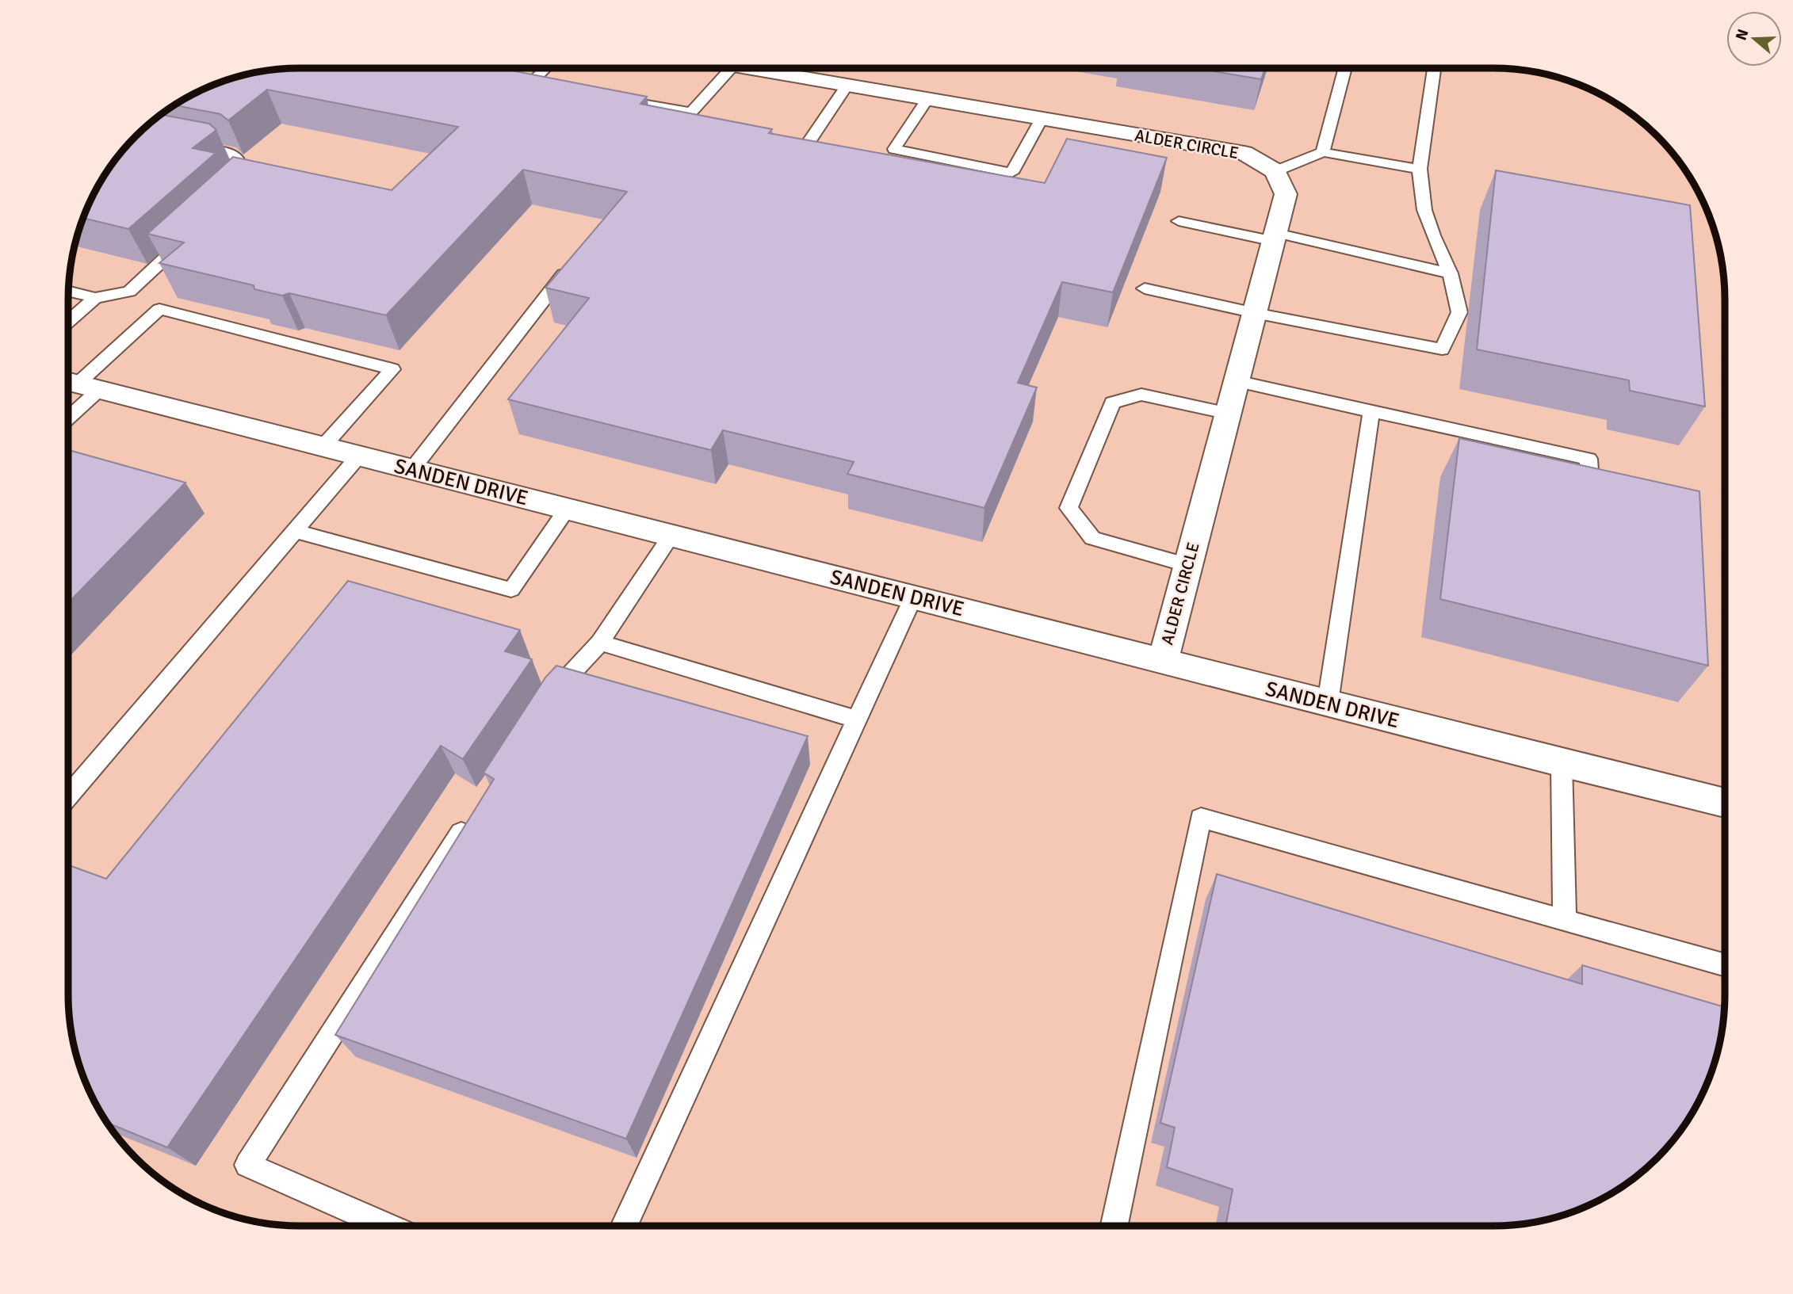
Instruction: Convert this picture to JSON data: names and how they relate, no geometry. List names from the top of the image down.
{
  "streets": {
    "street": ["ALDER CIRCLE", "SANDEN DRIVE"]
  },
  "crossings": [
    ["ALDER CIRCLE", "SANDEN DRIVE"]
  ],
  "north": "left"
}
